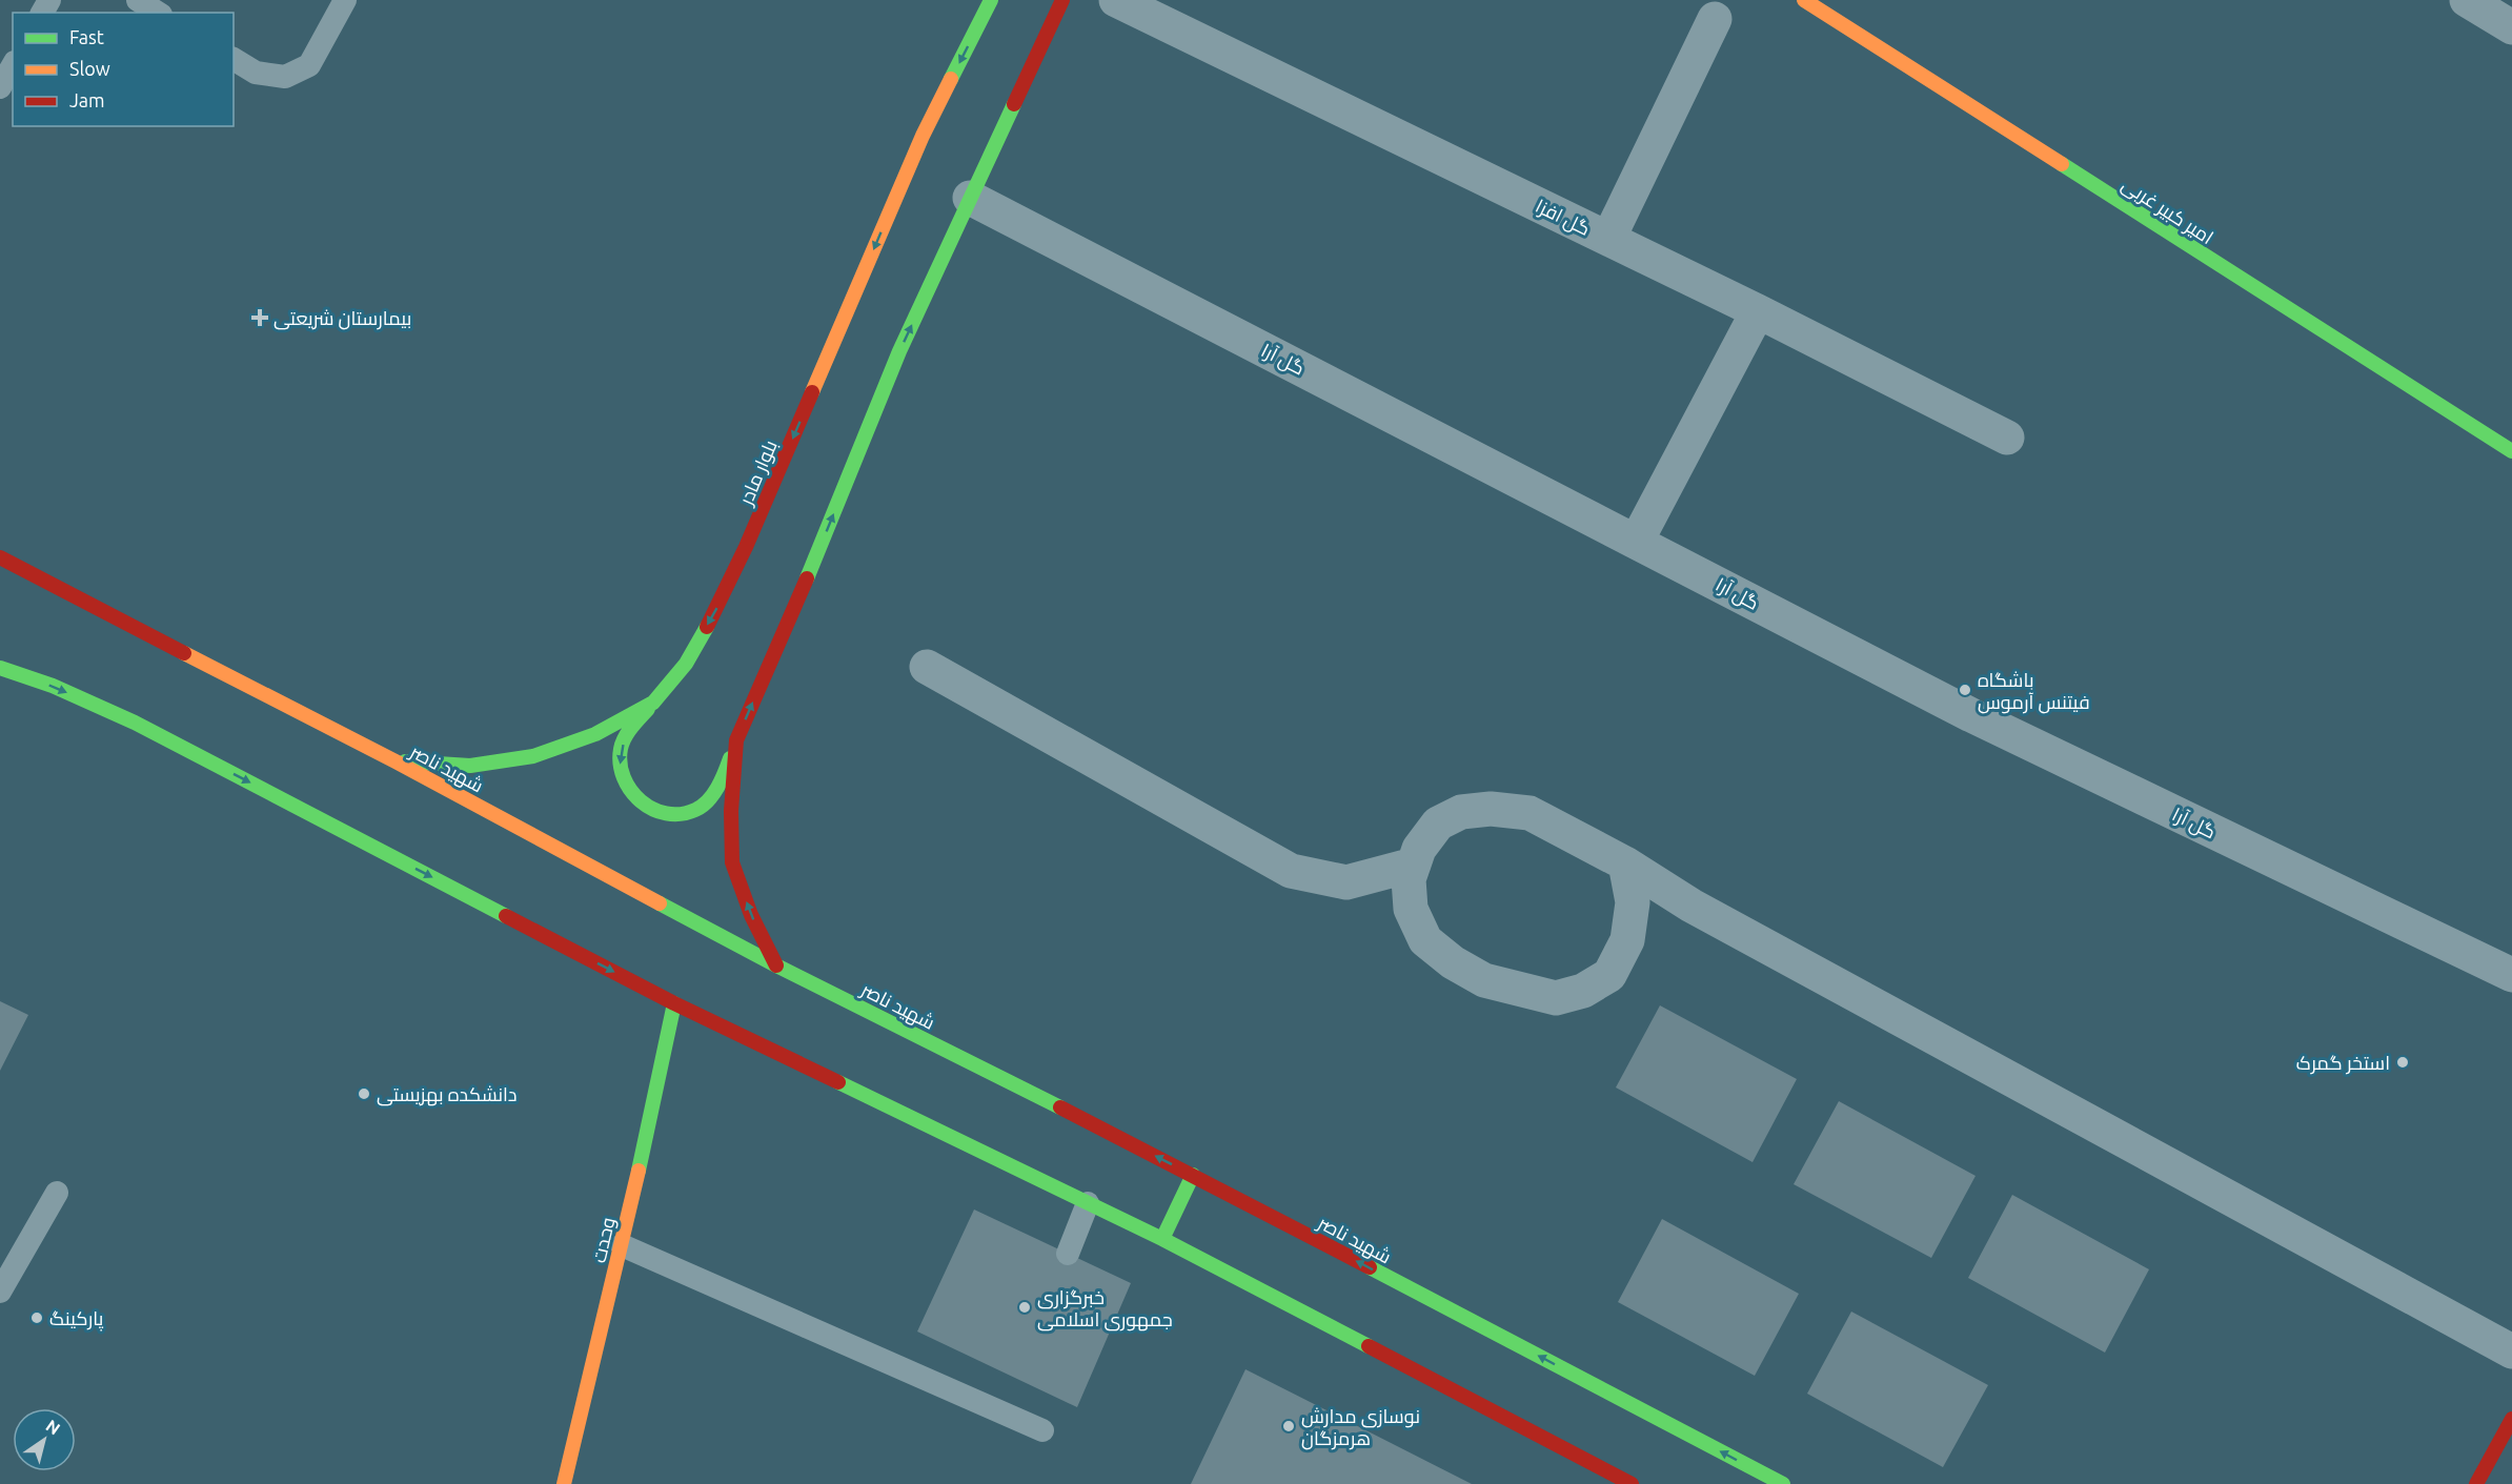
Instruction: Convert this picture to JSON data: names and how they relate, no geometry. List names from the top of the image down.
{
  "streets": {
    "main road": [
      "امیر کبیر غربی",
      "بلوار مادر",
      "شهید ناصر",
      "وحدت"
    ],
    "street": ["گل افزا", "گل آرا"]
  },
  "crossings": [
    ["بلوار مادر", "شهید ناصر"]
  ],
  "places": {
    "health": ["بیمارستان شریعتی"],
    "other": [
      "باشگاه فیتنس آرموس",
      "استخر گمرک",
      "دانشکده بهزیستی",
      "خبرگزاری جمهوری اسلامی",
      "پارکینگ",
      "نوسازی مدارش هرمزگان"
    ]
  },
  "legend": ["Fast", "Slow", "Jam"],
  "north": "top right"
}
